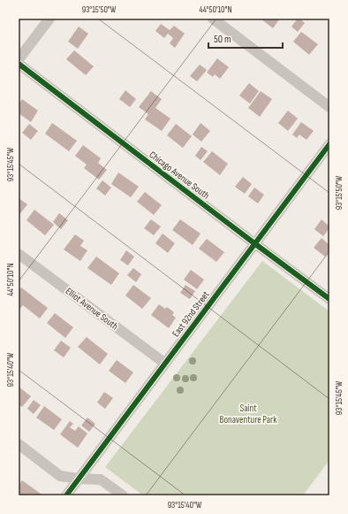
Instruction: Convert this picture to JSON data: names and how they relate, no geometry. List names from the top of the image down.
{
  "streets": {
    "street": ["Chicago Avenue South", "Elliot Avenue South", "East 92nd Street"]
  },
  "crossings": [
    ["Chicago Avenue South", "East 92nd Street"],
    ["Elliot Avenue South", "East 92nd Street"]
  ],
  "parks": ["Saint Bonaventure Park"],
  "scale_bar": "50 m",
  "coordinates": [
    "93°15'50\"W",
    "44°50'10\"N",
    "93°15'45\"W",
    "93°15'40\"W"
  ]
}
